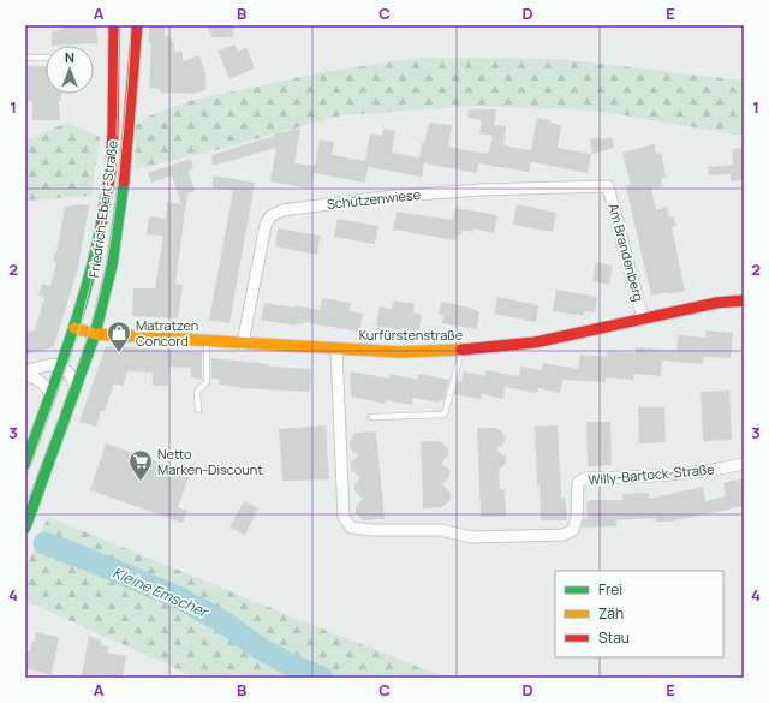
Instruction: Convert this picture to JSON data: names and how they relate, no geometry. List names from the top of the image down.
{
  "streets": {
    "main road": ["Friedrich-Ebert-Straße", "Kurfürstenstraße"],
    "street": ["Schützenwiese", "Am Brandenberg", "Willy-Bartock-Straße"]
  },
  "crossings": [
    ["Schützenwiese", "Am Brandenberg"],
    ["Schützenwiese", "Kurfürstenstraße"],
    ["Friedrich-Ebert-Straße", "Kurfürstenstraße"],
    ["Am Brandenberg", "Kurfürstenstraße"],
    ["Kurfürstenstraße", "Willy-Bartock-Straße"]
  ],
  "water": ["Kleine Emscher"],
  "places": {
    "shop": ["Matratzen Concord"],
    "supermarket": ["Netto Marken-Discount"]
  },
  "legend": ["Frei", "Zäh", "Stau"],
  "north": "top",
  "grid": {
    "columns": [
      "A",
      "B",
      "C",
      "D",
      "E"
    ],
    "rows": [
      "1",
      "2",
      "3",
      "4"
    ]
  }
}
